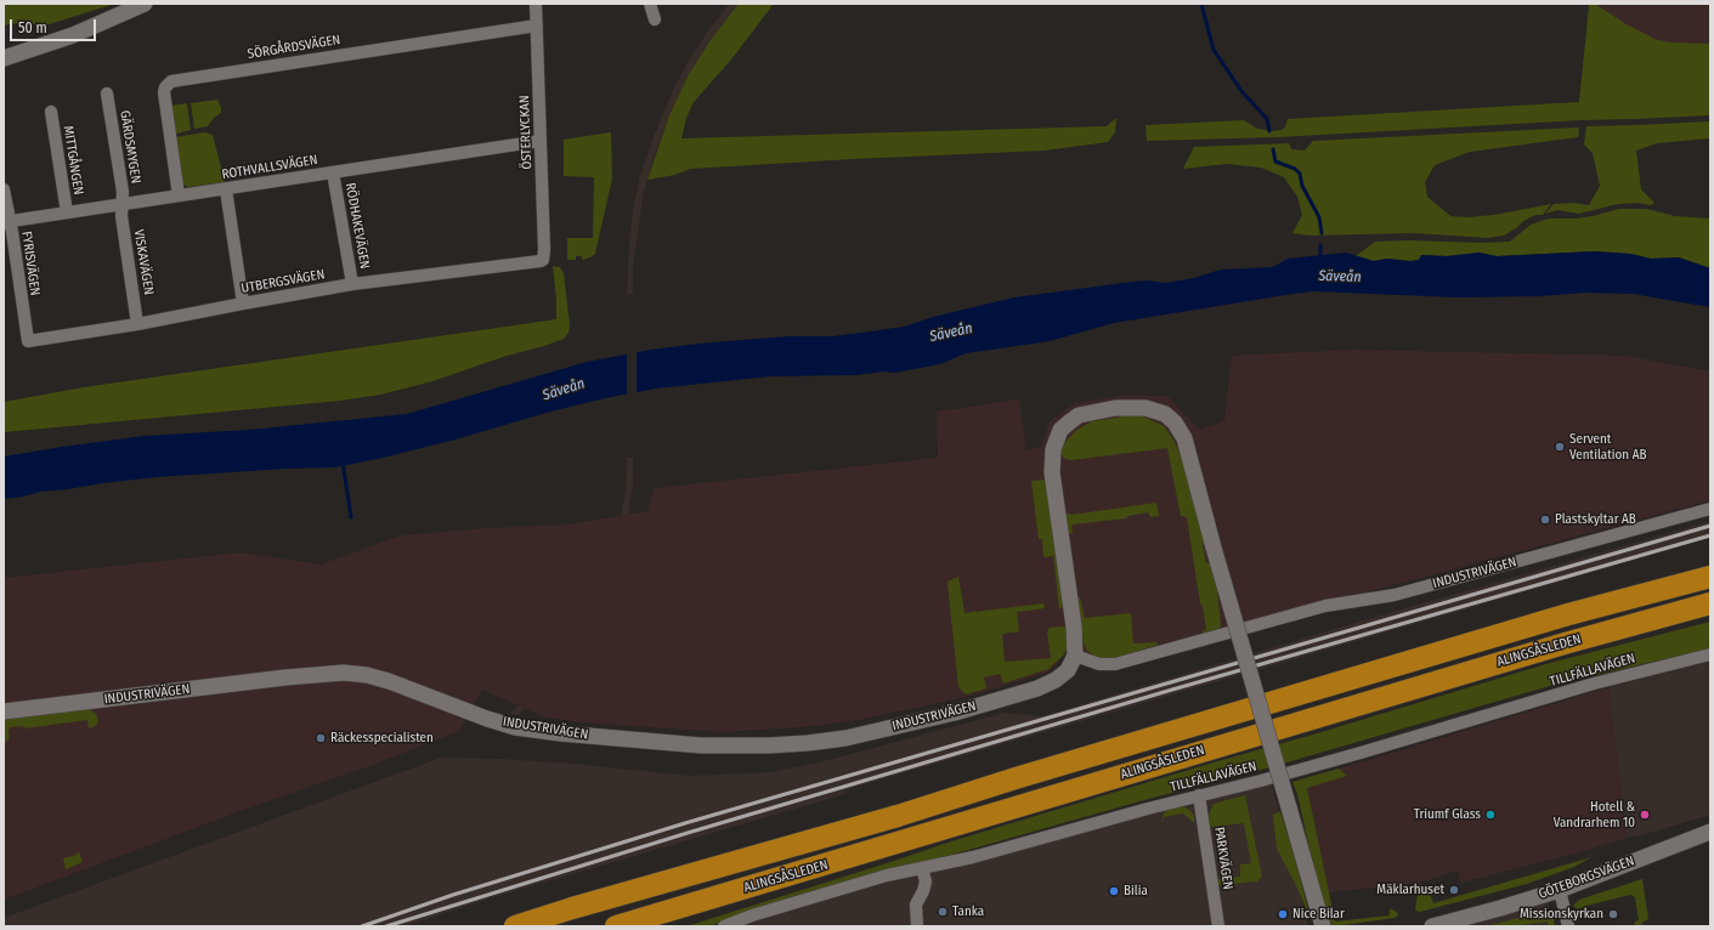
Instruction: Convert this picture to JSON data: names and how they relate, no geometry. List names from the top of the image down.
{
  "streets": {
    "highway": ["ALINGSÅSLEDEN"],
    "street": [
      "SÖRGÅRDSVÄGEN",
      "ÖSTERLYCKAN",
      "GÄRDSMYGEN",
      "MITTGÅNGEN",
      "ROTHVALLSVÄGEN",
      "RÖDHAKEVÄGEN",
      "VISKAVÄGEN",
      "FYRISVÄGEN",
      "UTBERGSVÄGEN",
      "INDUSTRIVÄGEN",
      "TILLFÄLLAVÄGEN",
      "PARKVÄGEN",
      "GÖTEBORGSVÄGEN"
    ]
  },
  "crossings": [
    ["SÖRGÅRDSVÄGEN", "ÖSTERLYCKAN"],
    ["SÖRGÅRDSVÄGEN", "ROTHVALLSVÄGEN"],
    ["ÖSTERLYCKAN", "ROTHVALLSVÄGEN"],
    ["ÖSTERLYCKAN", "UTBERGSVÄGEN"],
    ["GÄRDSMYGEN", "ROTHVALLSVÄGEN"],
    ["GÄRDSMYGEN", "VISKAVÄGEN"],
    ["MITTGÅNGEN", "ROTHVALLSVÄGEN"],
    ["ROTHVALLSVÄGEN", "RÖDHAKEVÄGEN"],
    ["ROTHVALLSVÄGEN", "VISKAVÄGEN"],
    ["ROTHVALLSVÄGEN", "FYRISVÄGEN"],
    ["RÖDHAKEVÄGEN", "UTBERGSVÄGEN"],
    ["VISKAVÄGEN", "UTBERGSVÄGEN"],
    ["FYRISVÄGEN", "UTBERGSVÄGEN"],
    ["TILLFÄLLAVÄGEN", "PARKVÄGEN"]
  ],
  "water": ["Säveån"],
  "places": [
    "Servent Ventilation AB",
    "Plastskyltar AB",
    "Räckesspecialisten",
    "Triumf Glass",
    "Hotell & Vandrarhem 10",
    "Mäklarhuset",
    "Bilia",
    "Tanka",
    "Nice Bilar",
    "Missionskyrkan"
  ],
  "scale_bar": "50 m"
}
